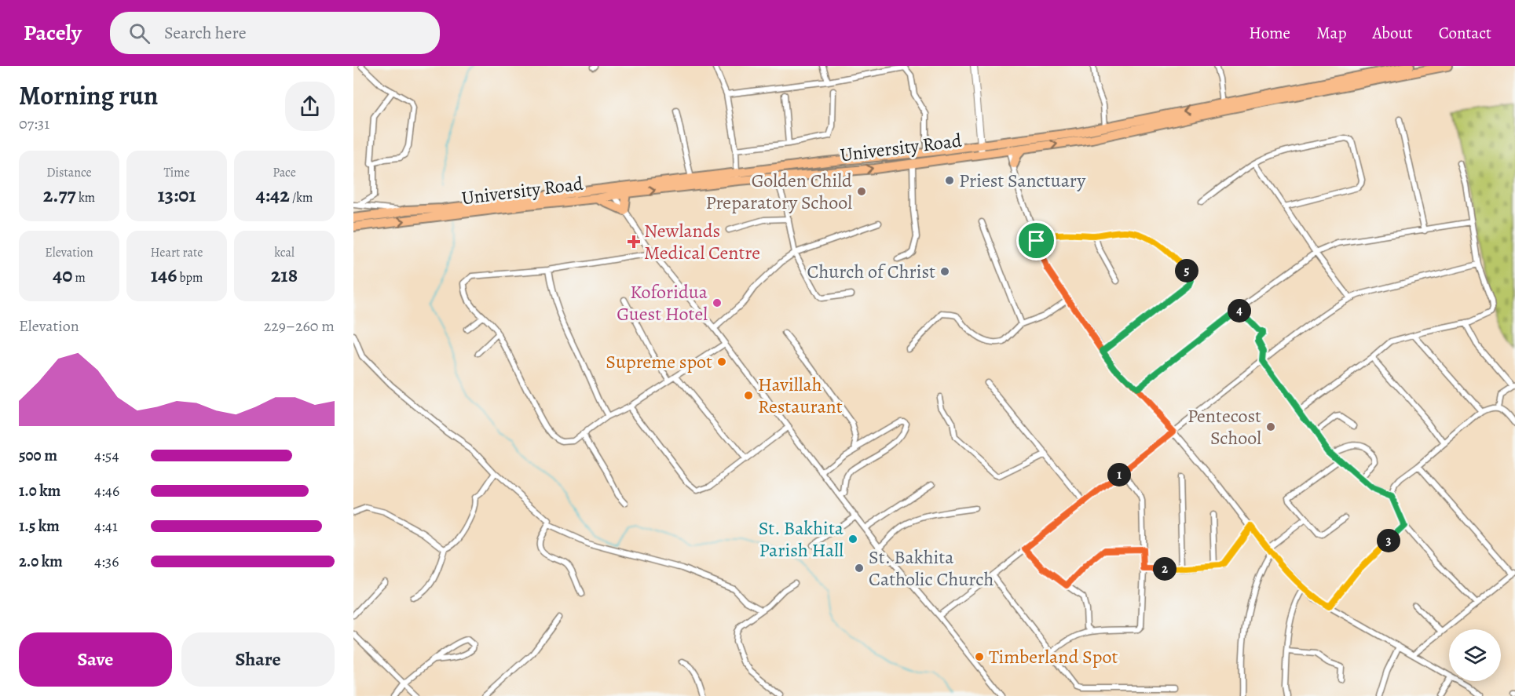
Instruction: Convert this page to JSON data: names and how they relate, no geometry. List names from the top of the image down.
{
  "streets": {
    "highway": ["University Road"]
  },
  "places": {
    "other": [
      "Priest Sanctuary",
      "Golden Child Preparatory School",
      "Church of Christ",
      "Koforidua Guest Hotel",
      "Supreme spot",
      "Havillah Restaurant",
      "Pentecost School",
      "St. Bakhita Parish Hall",
      "St. Bakhita Catholic Church",
      "Timberland Spot"
    ],
    "health": ["Newlands Medical Centre"]
  },
  "page": {
    "header": "Pacely",
    "search": "Search here",
    "nav": [
      "Home",
      "Map",
      "About",
      "Contact"
    ],
    "heading": ["Morning run", "07:31"],
    "stats": [
      ["Distance", "2.77 km"],
      ["Time", "13:01"],
      ["Pace", "4:42 /km"],
      ["Elevation", "40 m"],
      ["Heart rate", "146 bpm"],
      ["kcal", "218"]
    ],
    "pins": [
      "5",
      "4",
      "1",
      "3",
      "2"
    ],
    "chart": ["Elevation", "229–260 m"],
    "list": [
      {
        "name": "500 m",
        "note": "4:54"
      },
      {
        "name": "1.0 km",
        "note": "4:46"
      },
      {
        "name": "1.5 km",
        "note": "4:41"
      },
      {
        "name": "2.0 km",
        "note": "4:36"
      }
    ],
    "buttons": ["Save", "Share"]
  }
}
